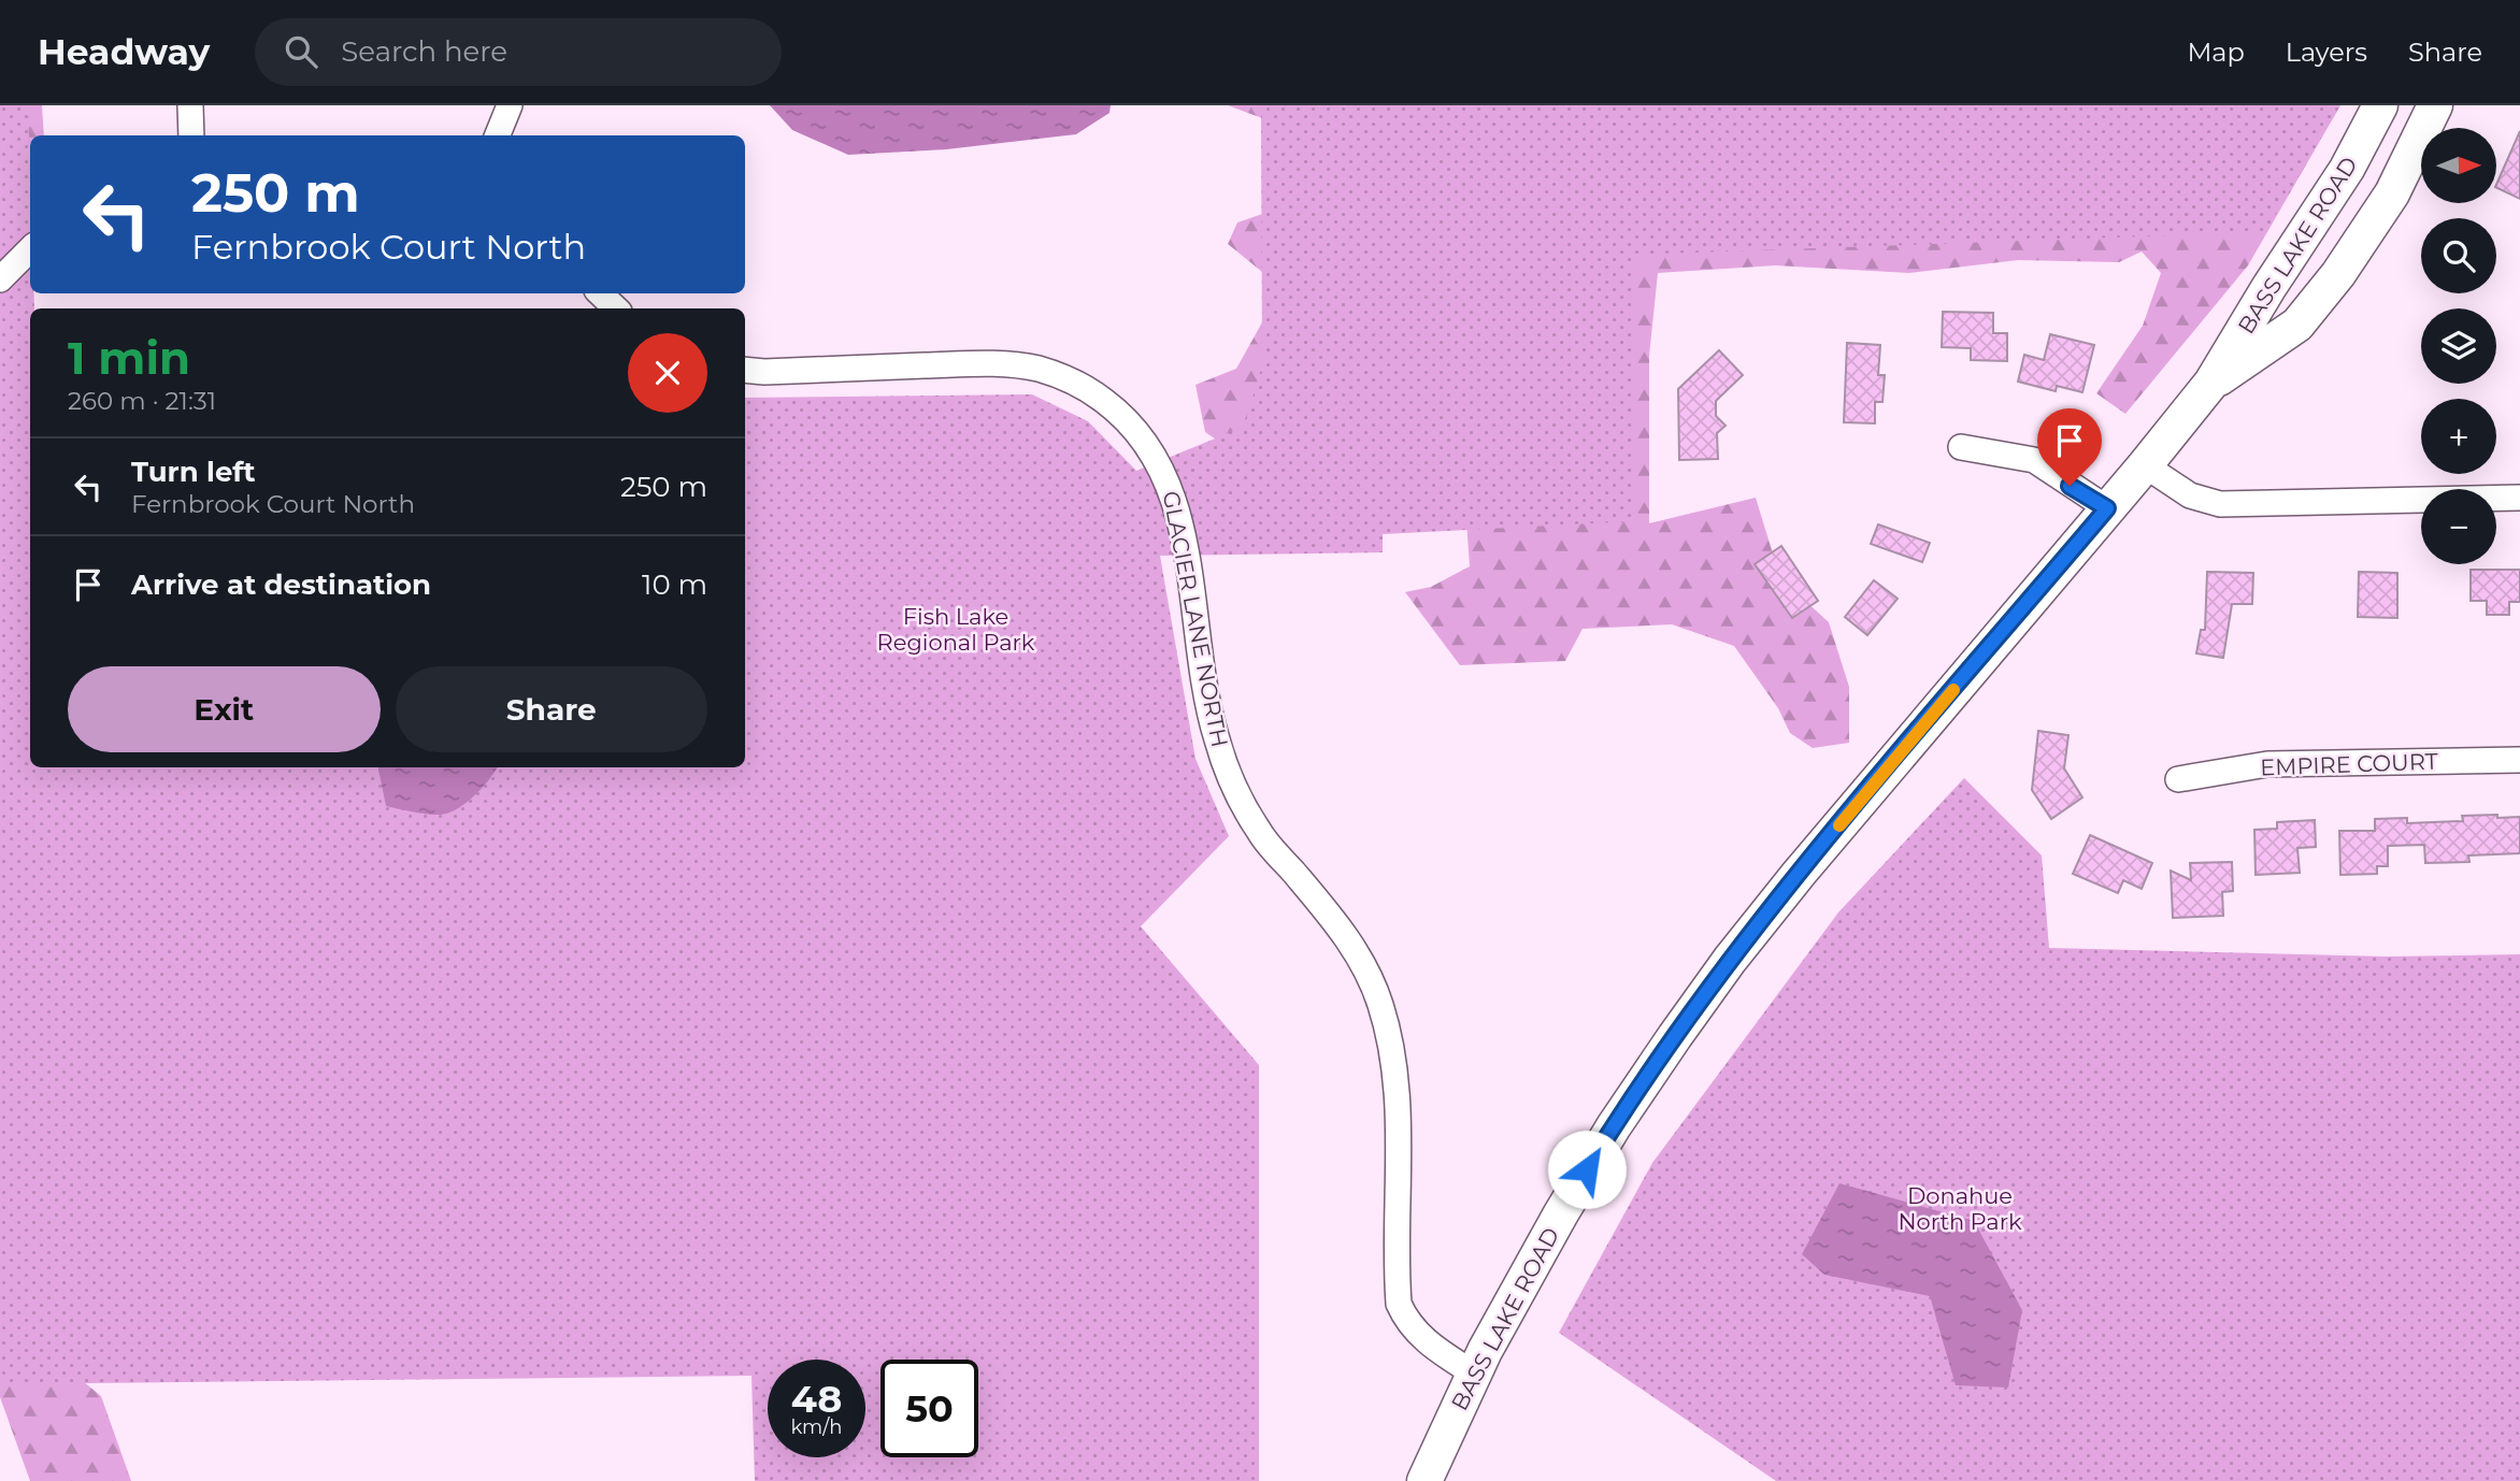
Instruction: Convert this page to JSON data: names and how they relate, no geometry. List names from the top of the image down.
{
  "streets": {
    "main road": ["BASS LAKE ROAD"],
    "street": ["GLACIER LANE NORTH", "EMPIRE COURT"]
  },
  "crossings": [
    ["BASS LAKE ROAD", "GLACIER LANE NORTH"]
  ],
  "parks": ["Fish Lake Regional Park", "Donahue North Park"],
  "north": "right",
  "page": {
    "header": "Headway",
    "search": "Search here",
    "nav": ["Map", "Layers", "Share"],
    "map_buttons": ["+", "−"],
    "turn": ["250 m", "Fernbrook Court North"],
    "heading": ["1 min", "260 m · 21:31"],
    "list": [
      {
        "name": "Turn left",
        "note": "Fernbrook Court North",
        "value": "250 m"
      },
      {
        "name": "Arrive at destination",
        "value": "10 m"
      }
    ],
    "buttons": ["Exit", "Share"],
    "speed": "48 km/h",
    "limit": "50"
  }
}
